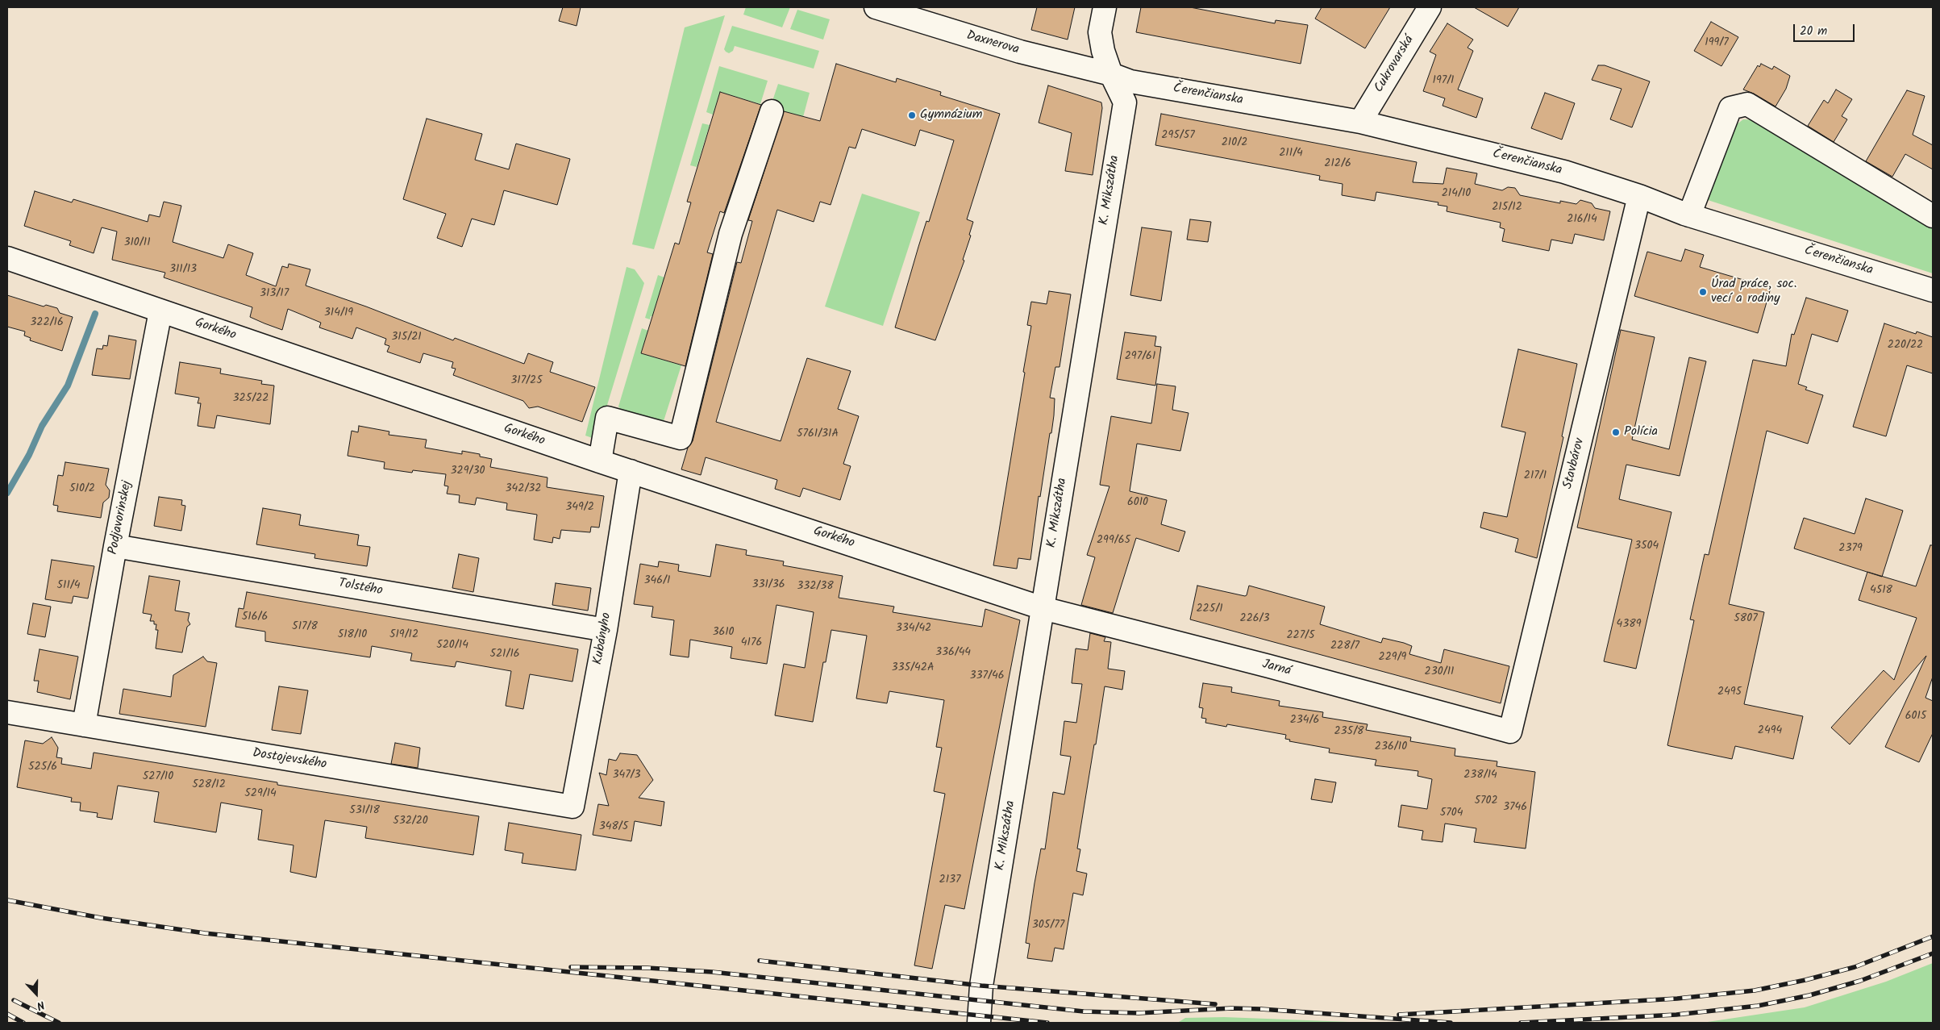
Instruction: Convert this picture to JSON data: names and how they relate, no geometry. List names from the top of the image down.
{
  "streets": {
    "street": [
      "Daxnerova",
      "Cukrovarská",
      "Čerenčianska",
      "K. Mikszátha",
      "Gorkého",
      "Stavbárov",
      "Podjavorinskej",
      "Tolstého",
      "Kubányho",
      "Jarná",
      "Dostojevského"
    ]
  },
  "crossings": [
    ["Daxnerova", "Čerenčianska"],
    ["Daxnerova", "K. Mikszátha"],
    ["Cukrovarská", "Čerenčianska"],
    ["Čerenčianska", "K. Mikszátha"],
    ["Čerenčianska", "Stavbárov"],
    ["K. Mikszátha", "Gorkého"],
    ["K. Mikszátha", "Jarná"],
    ["Gorkého", "Podjavorinskej"],
    ["Gorkého", "Kubányho"],
    ["Gorkého", "Jarná"],
    ["Stavbárov", "Jarná"],
    ["Podjavorinskej", "Tolstého"],
    ["Podjavorinskej", "Dostojevského"],
    ["Tolstého", "Kubányho"],
    ["Kubányho", "Dostojevského"]
  ],
  "places": ["Gymnázium", "Úrad práce, soc. vecí a rodiny", "Polícia"],
  "house_numbers": [
    "199/7",
    "197/1",
    "295/57",
    "210/2",
    "211/4",
    "212/6",
    "214/10",
    "215/12",
    "216/14",
    "310/11",
    "311/13",
    "313/17",
    "314/19",
    "322/16",
    "315/21",
    "220/22",
    "297/61",
    "317/25",
    "325/22",
    "5761/31A",
    "329/30",
    "217/1",
    "510/2",
    "342/32",
    "6010",
    "349/2",
    "299/65",
    "3504",
    "2379",
    "346/1",
    "331/36",
    "511/4",
    "332/38",
    "4518",
    "225/1",
    "516/6",
    "226/3",
    "5807",
    "4389",
    "517/8",
    "334/42",
    "3610",
    "518/10",
    "519/12",
    "227/5",
    "4176",
    "520/14",
    "228/7",
    "336/44",
    "521/16",
    "229/9",
    "335/42A",
    "230/11",
    "337/46",
    "2495",
    "6015",
    "234/6",
    "2494",
    "235/8",
    "236/10",
    "525/6",
    "347/3",
    "238/14",
    "527/10",
    "528/12",
    "529/14",
    "5702",
    "3746",
    "531/18",
    "5704",
    "532/20",
    "348/5",
    "2137",
    "305/77"
  ],
  "scale_bar": "20 m",
  "north": "bottom"
}
